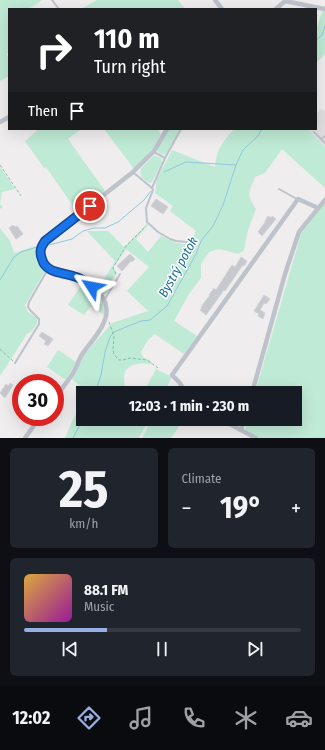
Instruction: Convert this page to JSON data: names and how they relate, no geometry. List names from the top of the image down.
{
  "water": ["Bystrý potok"],
  "page": {
    "turn": ["110 m", "Turn right"],
    "then": "Then",
    "limit": "30",
    "trip": "12:03 · 1 min · 230 m",
    "tile": [
      ["25", "km/h"],
      "Climate"
    ],
    "heat": ["−", "19°", "+"],
    "song": ["88.1 FM", "Music"],
    "tabs": "12:02"
  }
}
